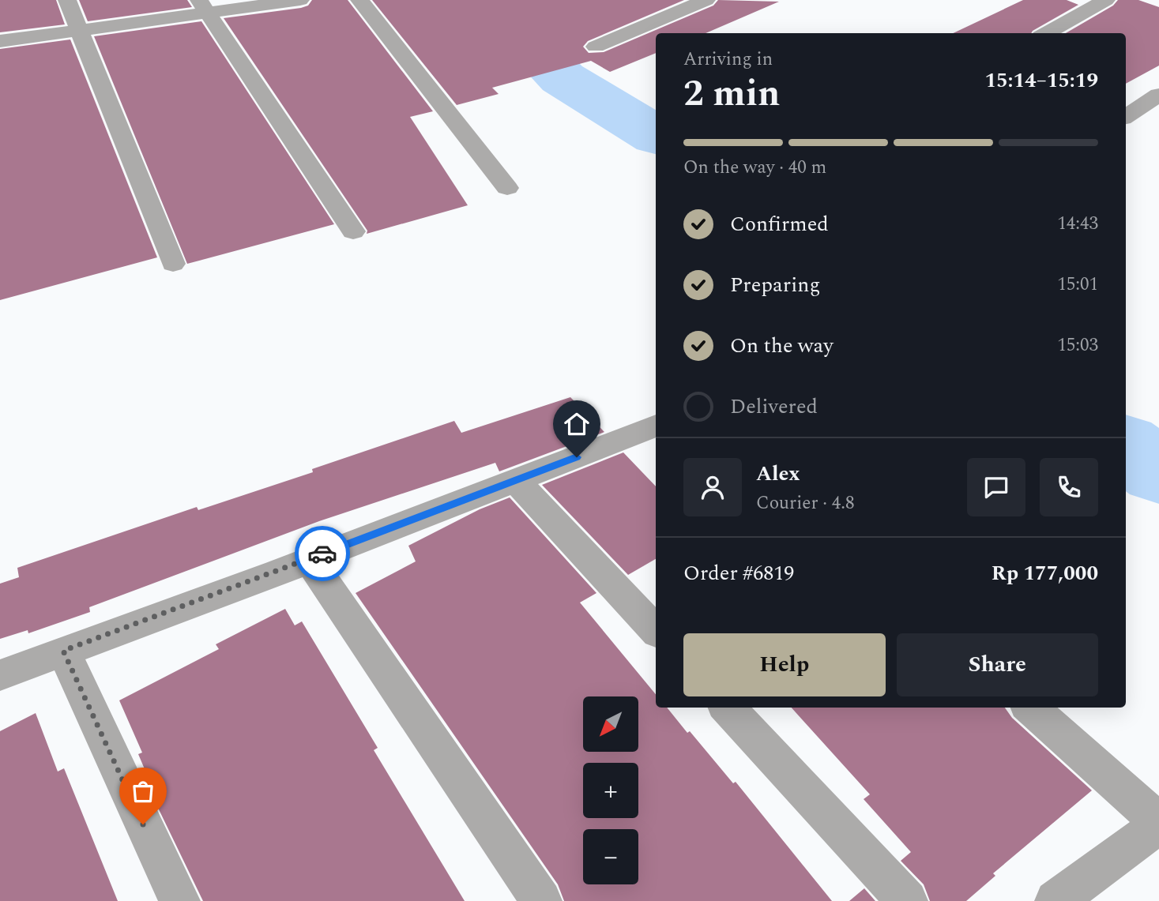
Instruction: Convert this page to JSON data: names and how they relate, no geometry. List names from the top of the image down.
{
  "north": "bottom left",
  "page": {
    "heading": ["2 min", "Arriving in", "15:14–15:19"],
    "panel": [
      "Alex",
      "Courier · 4.8",
      "Order #6819",
      "Rp 177,000"
    ],
    "bar": "On the way · 40 m",
    "list": [
      ["Confirmed", "14:43"],
      ["Preparing", "15:01"],
      ["On the way", "15:03"],
      "Delivered"
    ],
    "buttons": ["Help", "Share"],
    "map_buttons": ["+", "−"]
  }
}
